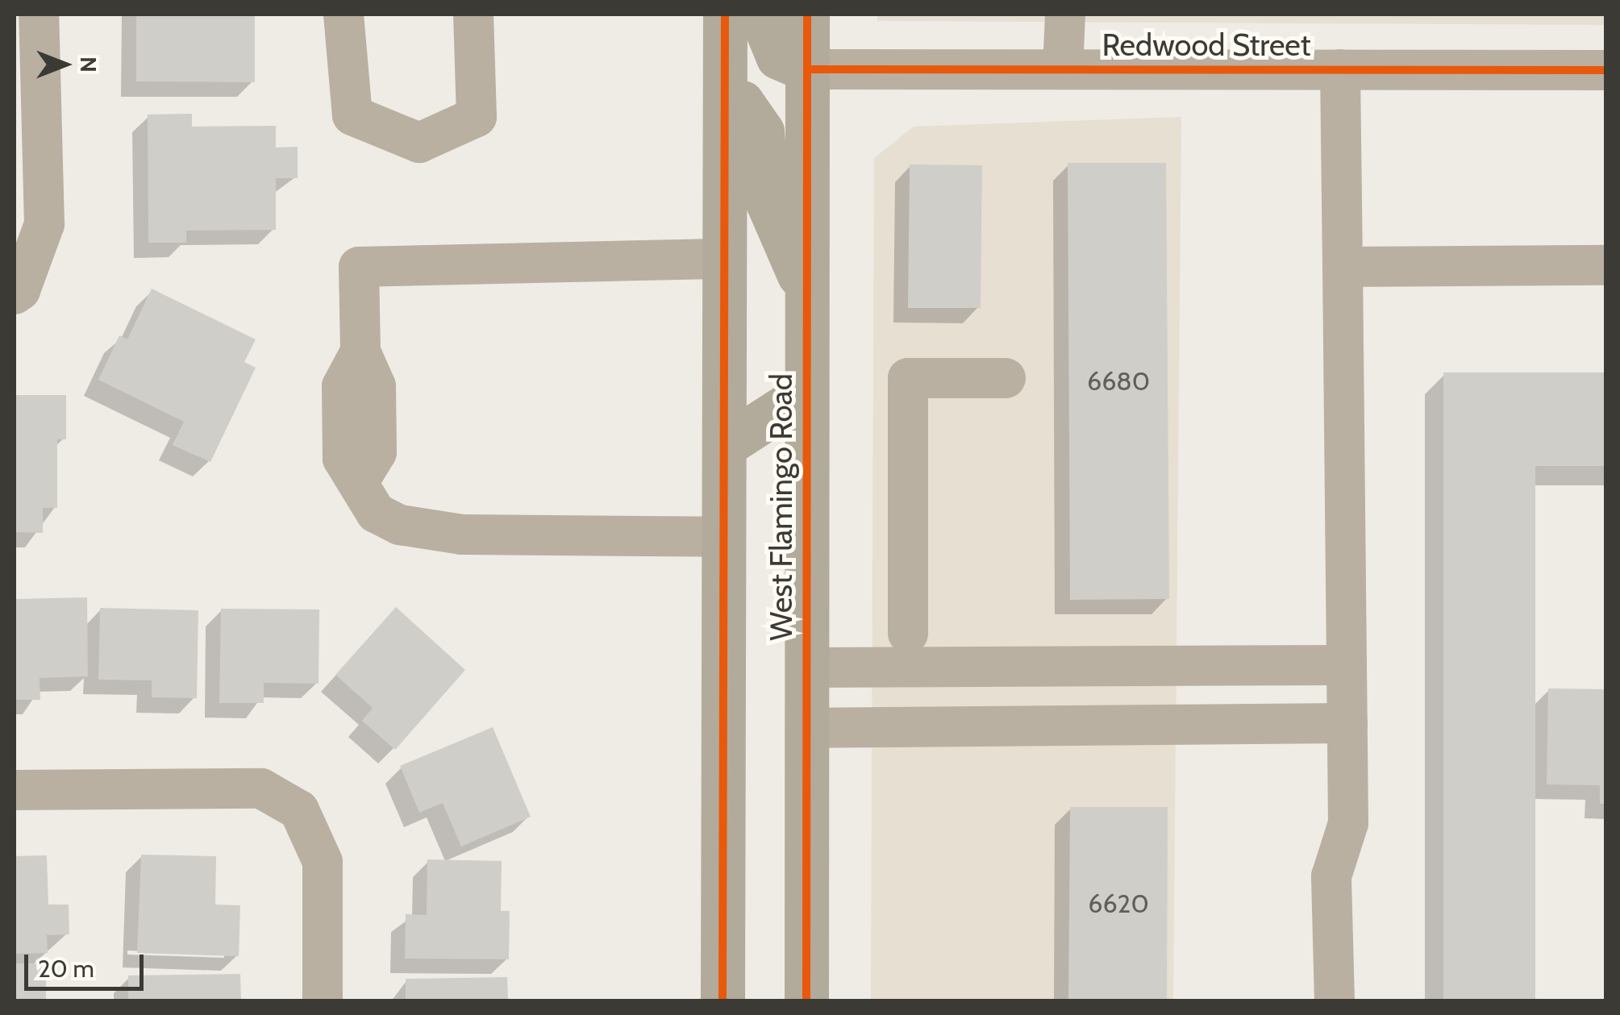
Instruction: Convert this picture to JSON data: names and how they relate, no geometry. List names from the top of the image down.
{
  "streets": {
    "main road": ["West Flamingo Road"],
    "street": ["Redwood Street"]
  },
  "crossings": [
    ["Redwood Street", "West Flamingo Road"]
  ],
  "house_numbers": ["6680", "6620"],
  "scale_bar": "20 m",
  "north": "right"
}
